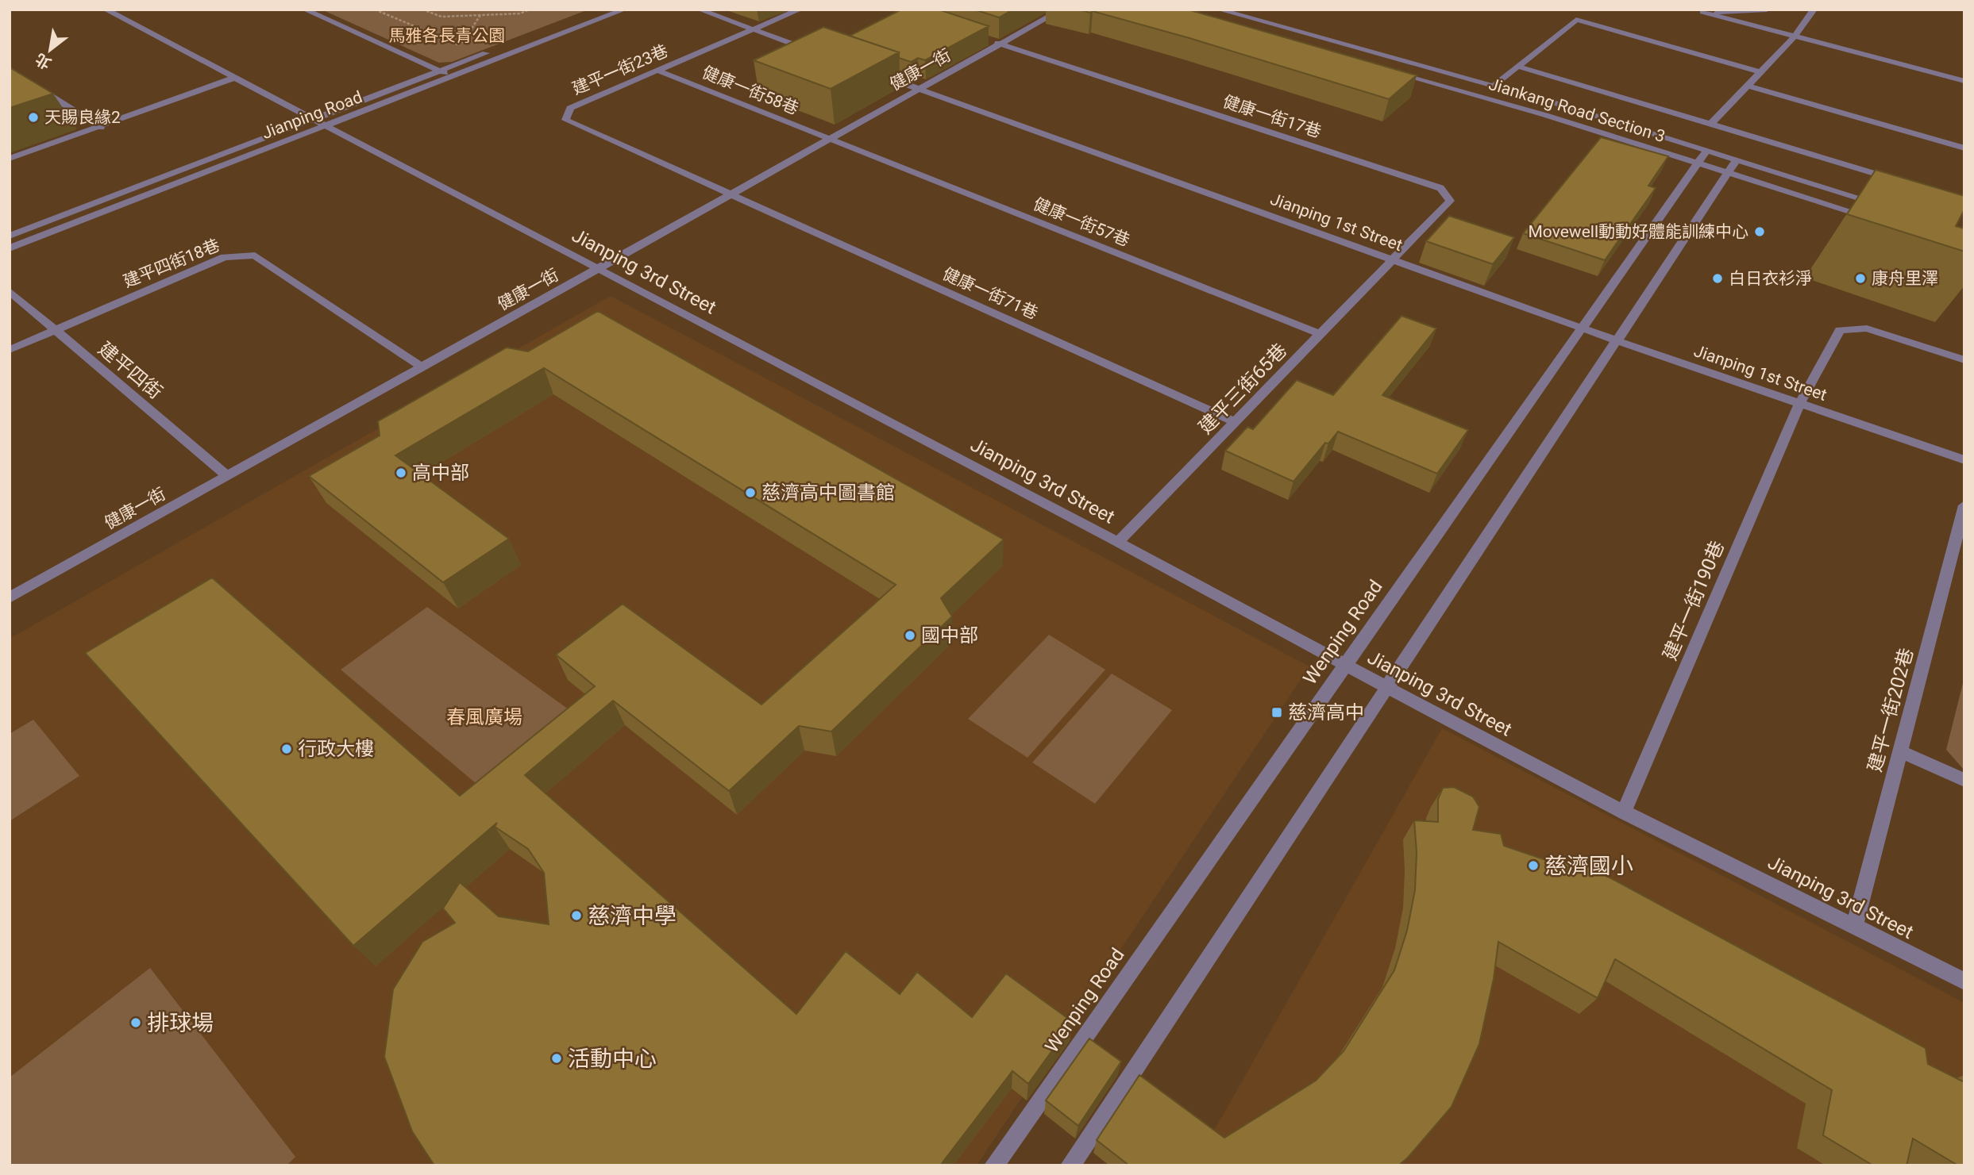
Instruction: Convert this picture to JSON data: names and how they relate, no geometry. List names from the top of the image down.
{
  "streets": {
    "street": [
      "建平一街23巷",
      "健康一街",
      "健康一街58巷",
      "Jiankang Road Section 3",
      "Jianping Road",
      "健康一街17巷",
      "健康一街57巷",
      "Jianping 1st Street",
      "建平四街18巷",
      "Jianping 3rd Street",
      "健康一街71巷",
      "建平四街",
      "建平三街65巷",
      "建平一街190巷",
      "Wenping Road",
      "建平一街202巷"
    ]
  },
  "crossings": [
    ["建平一街23巷", "健康一街"],
    ["建平一街23巷", "健康一街58巷"],
    ["建平一街23巷", "健康一街71巷"],
    ["健康一街", "健康一街58巷"],
    ["健康一街", "健康一街17巷"],
    ["健康一街", "健康一街57巷"],
    ["健康一街", "Jianping 1st Street"],
    ["健康一街", "建平四街18巷"],
    ["健康一街", "Jianping 3rd Street"],
    ["健康一街", "健康一街71巷"],
    ["健康一街", "建平四街"],
    ["健康一街58巷", "健康一街57巷"],
    ["Jiankang Road Section 3", "Wenping Road"],
    ["Jianping Road", "Jianping 3rd Street"],
    ["健康一街17巷", "Jianping 1st Street"],
    ["健康一街17巷", "建平三街65巷"],
    ["健康一街57巷", "建平三街65巷"],
    ["Jianping 1st Street", "建平三街65巷"],
    ["Jianping 1st Street", "建平一街190巷"],
    ["Jianping 1st Street", "Wenping Road"],
    ["建平四街18巷", "建平四街"],
    ["Jianping 3rd Street", "建平三街65巷"],
    ["Jianping 3rd Street", "建平一街190巷"],
    ["Jianping 3rd Street", "Wenping Road"],
    ["Jianping 3rd Street", "建平一街202巷"],
    ["健康一街71巷", "建平三街65巷"]
  ],
  "parks": ["馬雅各長青公園", "春風廣場"],
  "places": {
    "other": [
      "天賜良緣2",
      "Movewell動動好體能訓練中心",
      "白日衣衫淨",
      "康舟里澤",
      "高中部",
      "慈濟高中圖書館",
      "國中部",
      "行政大樓",
      "慈濟國小",
      "慈濟中學",
      "排球場",
      "活動中心"
    ],
    "transit": ["慈濟高中"]
  },
  "north": "bottom left"
}
